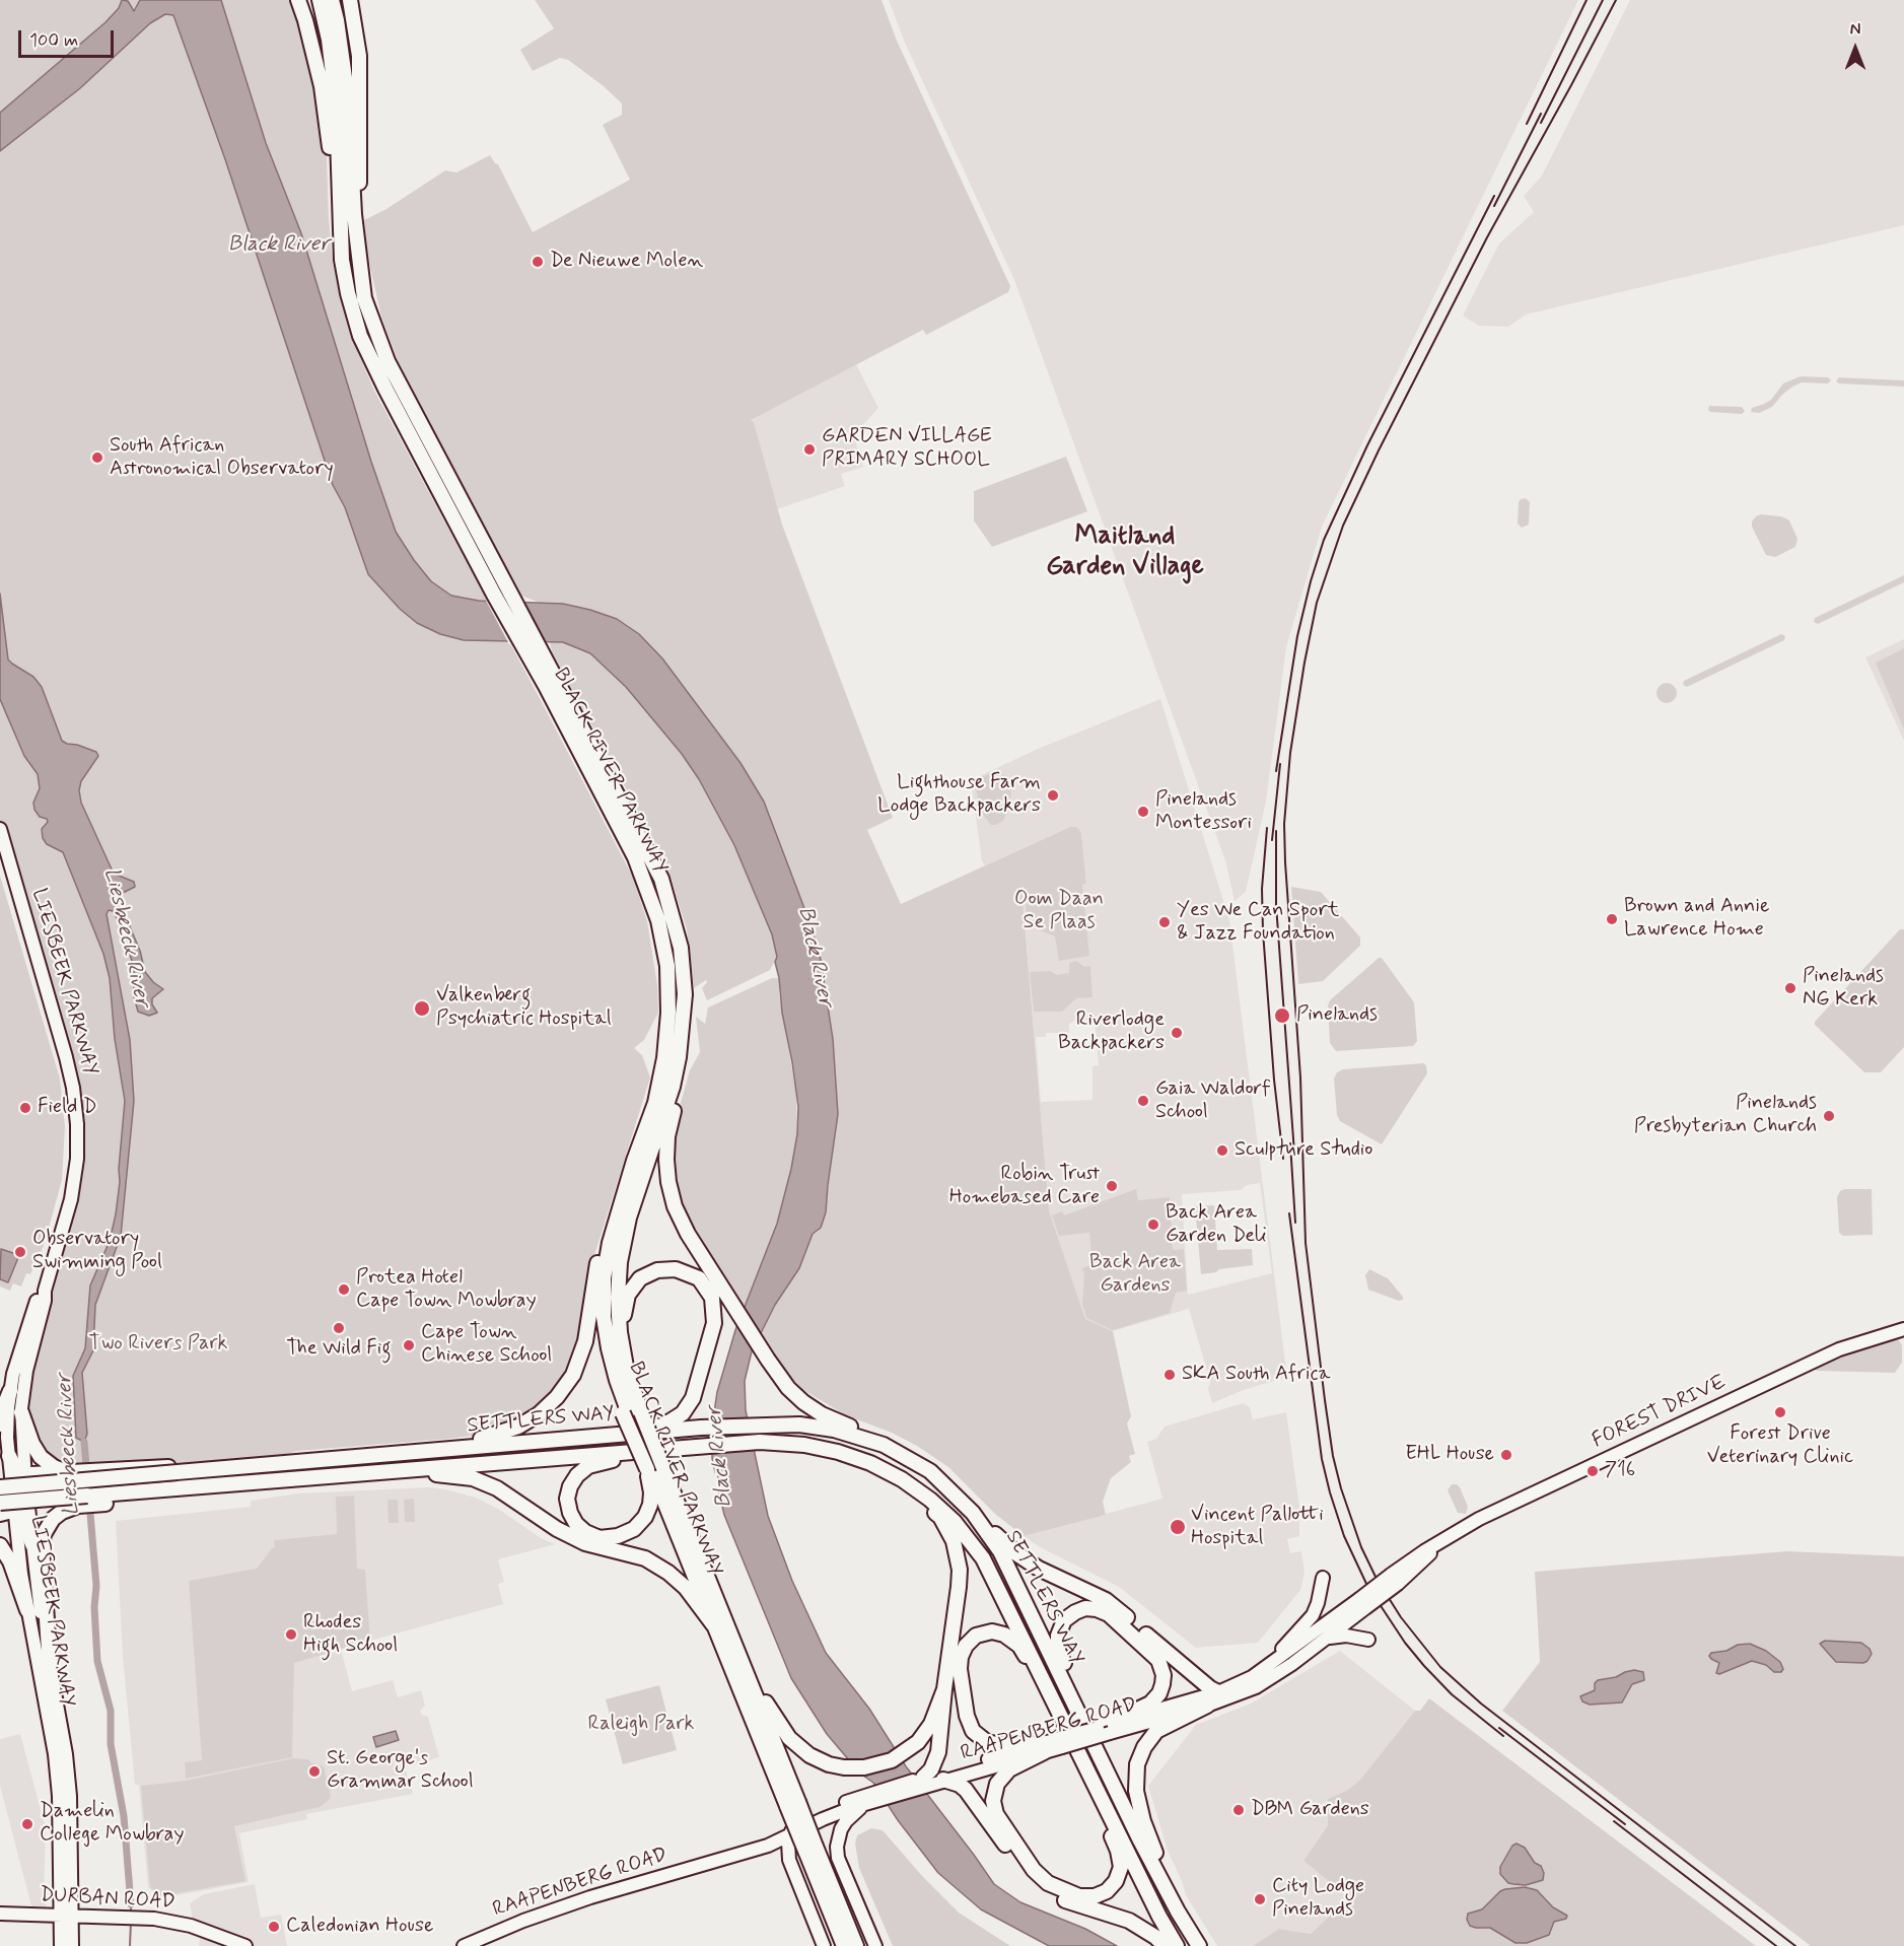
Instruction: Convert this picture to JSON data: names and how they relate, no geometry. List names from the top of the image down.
{
  "streets": {
    "highway": ["BLACK RIVER PARKWAY", "SETTLERS WAY"],
    "main road": [
      "LIESBEEK PARKWAY",
      "FOREST DRIVE",
      "RAAPENBERG ROAD",
      "DURBAN ROAD"
    ]
  },
  "crossings": [
    ["LIESBEEK PARKWAY", "SETTLERS WAY"],
    ["LIESBEEK PARKWAY", "DURBAN ROAD"],
    ["FOREST DRIVE", "RAAPENBERG ROAD"]
  ],
  "districts": ["Maitland Garden Village"],
  "water": ["Black River", "Liesbeeck River"],
  "parks": [
    "Oom Daan Se Plaas",
    "Back Area Gardens",
    "Two Rivers Park",
    "Raleigh Park"
  ],
  "places": [
    "De Nieuwe Molen",
    "GARDEN VILLAGE PRIMARY SCHOOL",
    "South African Astronomical Observatory",
    "Lighthouse Farm Lodge Backpackers",
    "Pinelands Montessori",
    "Brown and Annie Lawrence Home",
    "Yes We Can Sport & Jazz Foundation",
    "Pinelands NG Kerk",
    "Valkenberg Psychiatric Hospital",
    "Pinelands",
    "Riverlodge Backpackers",
    "Gaia Waldorf School",
    "Field D",
    "Pinelands Presbyterian Church",
    "Sculpture Studio",
    "Robin Trust Homebased Care",
    "Back Area Garden Deli",
    "Observatory Swimming Pool",
    "Protea Hotel Cape Town Mowbray",
    "The Wild Fig",
    "Cape Town Chinese School",
    "SKA South Africa",
    "Forest Drive Veterinary Clinic",
    "EHL House",
    "716",
    "Vincent Pallotti Hospital",
    "Rhodes High School",
    "St. George's Grammar School",
    "DBM Gardens",
    "Damelin College Mowbray",
    "City Lodge Pinelands",
    "Caledonian House"
  ],
  "scale_bar": "100 m",
  "north": "top"
}
